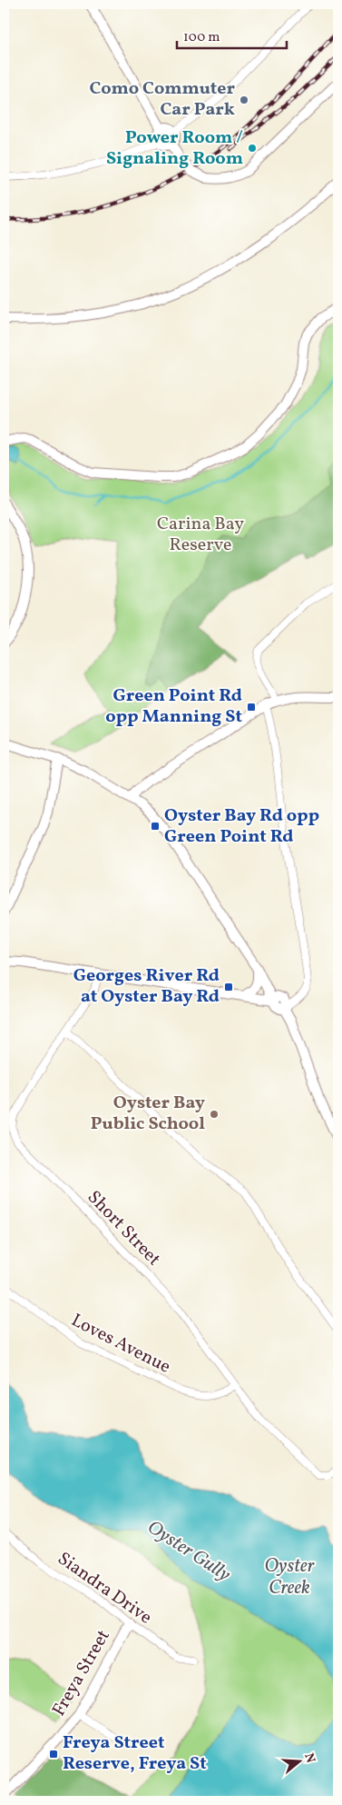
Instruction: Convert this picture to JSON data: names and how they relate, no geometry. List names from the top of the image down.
{
  "streets": {
    "street": [
      "Short Street",
      "Loves Avenue",
      "Siandra Drive",
      "Freya Street"
    ]
  },
  "crossings": [
    ["Short Street", "Loves Avenue"],
    ["Siandra Drive", "Freya Street"]
  ],
  "water": ["Oyster Gully", "Oyster Creek"],
  "parks": ["Carina Bay Reserve"],
  "places": {
    "other": ["Como Commuter Car Park", "Power Room / Signaling Room", "Oyster Bay Public School"],
    "transit": [
      "Green Point Rd opp Manning St",
      "Oyster Bay Rd opp Green Point Rd",
      "Georges River Rd at Oyster Bay Rd",
      "Freya Street Reserve, Freya St"
    ]
  },
  "scale_bar": "100 m",
  "north": "right"
}
